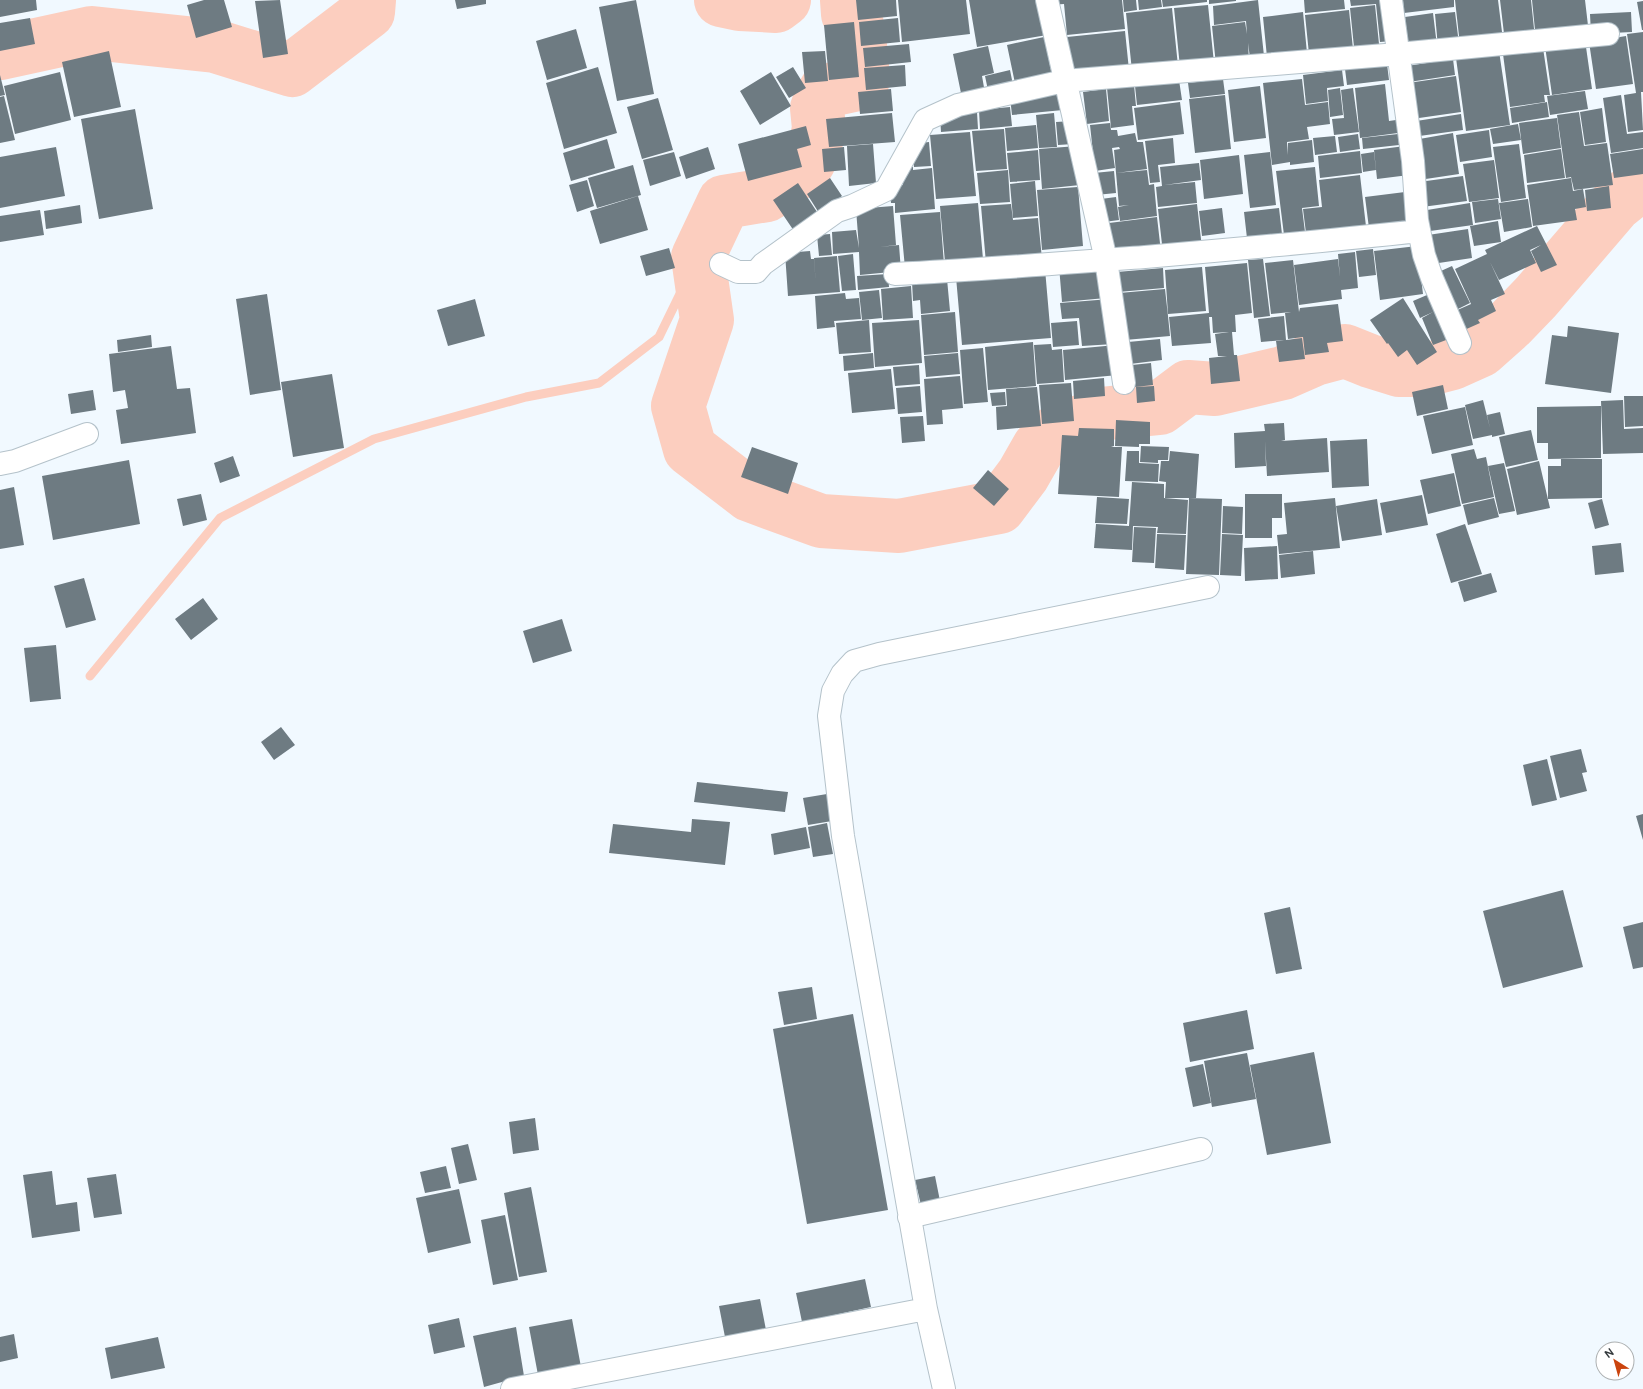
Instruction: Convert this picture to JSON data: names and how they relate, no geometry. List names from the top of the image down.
{
  "north": "top left"
}
